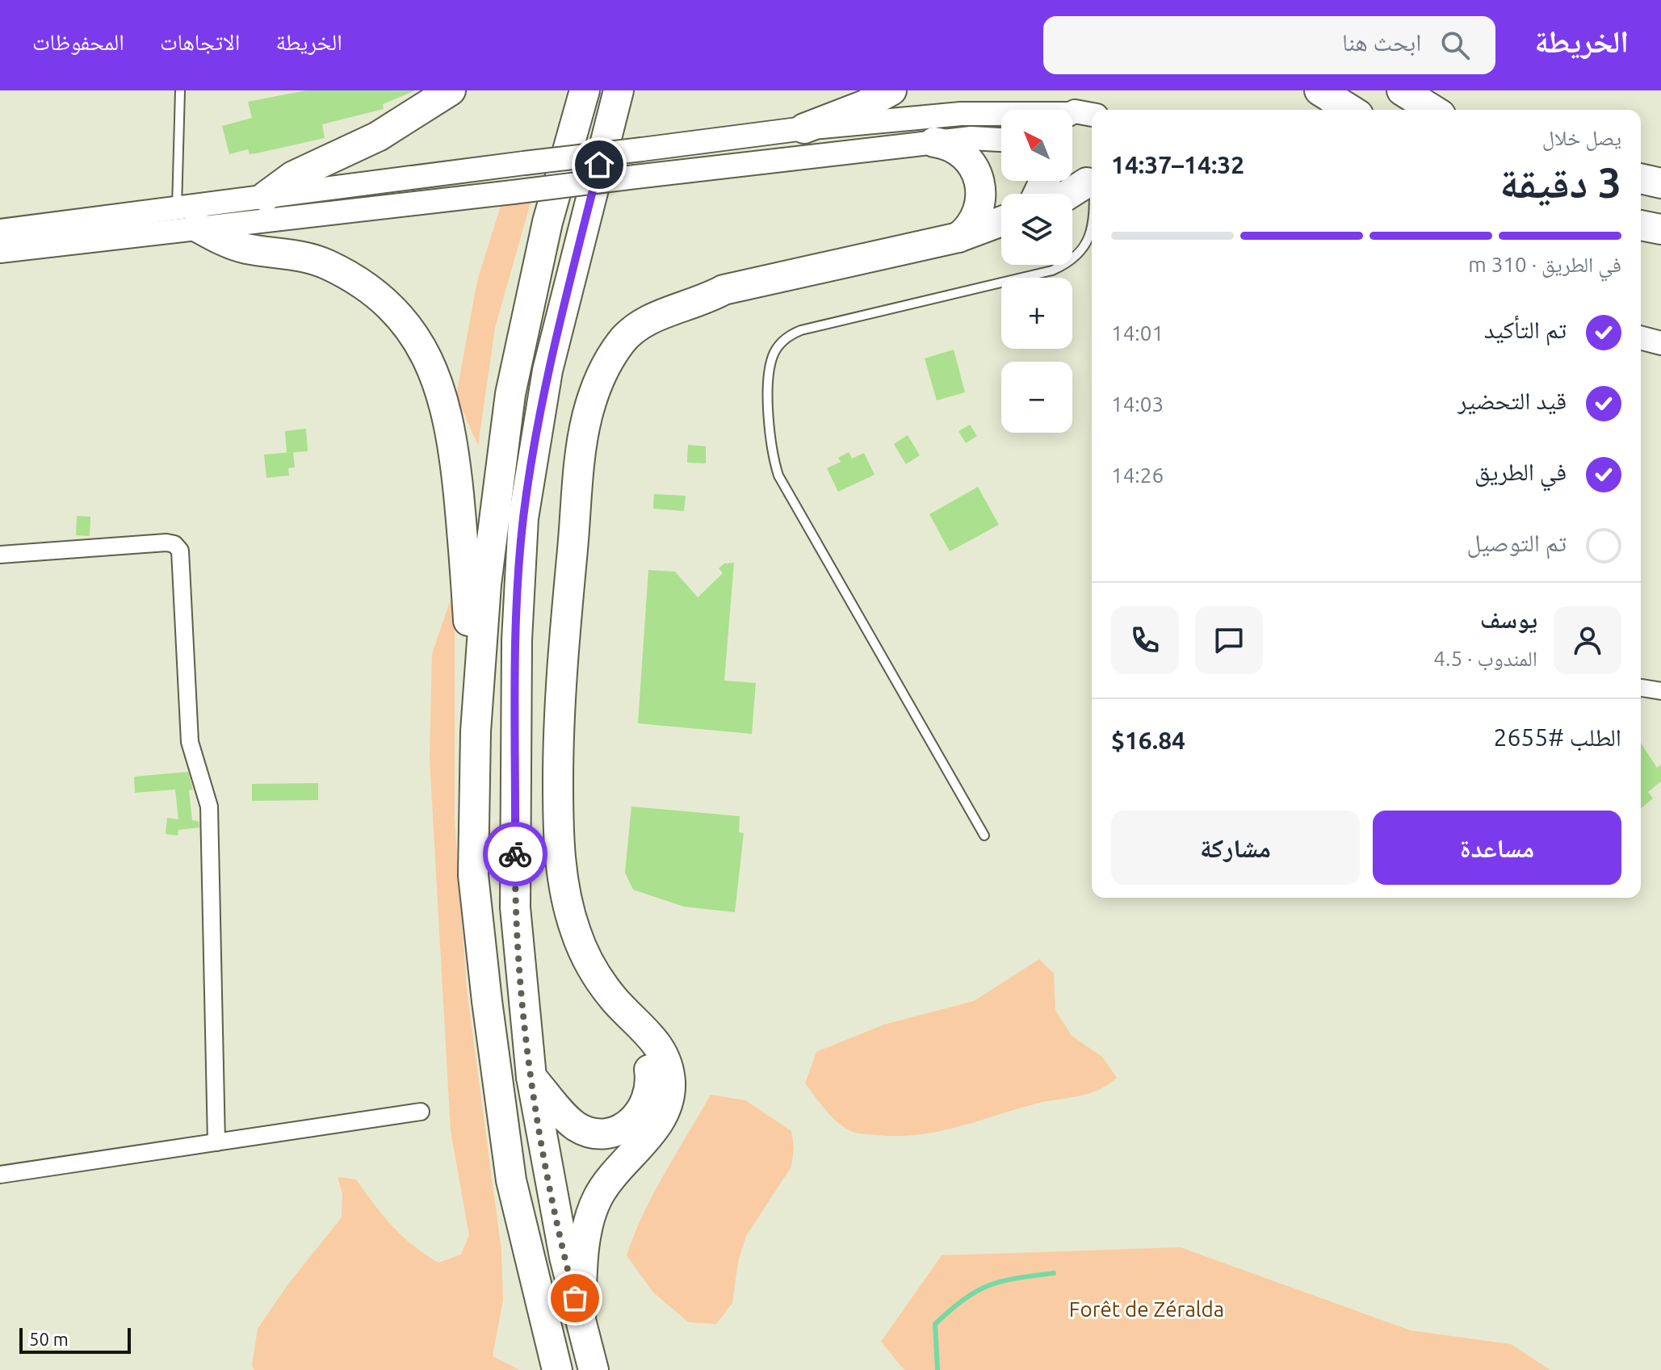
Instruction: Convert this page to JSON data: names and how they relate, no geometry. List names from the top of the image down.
{
  "parks": ["Forêt de Zéralda"],
  "scale_bar": "50 m",
  "north": "top left",
  "page": {
    "header": "الخريطة",
    "search": "ابحث هنا",
    "nav": ["الخريطة", "الاتجاهات", "المحفوظات"],
    "map_buttons": ["+", "−"],
    "heading": ["3 دقيقة", "يصل خلال", "14:32–14:37"],
    "panel": [
      "يوسف",
      "المندوب · 4.5",
      "الطلب #2655",
      "$16.84"
    ],
    "bar": "في الطريق · 310 m",
    "list": [
      ["تم التأكيد", "14:01"],
      ["قيد التحضير", "14:03"],
      ["في الطريق", "14:26"],
      "تم التوصيل"
    ],
    "buttons": ["مساعدة", "مشاركة"],
    "scale": "50 m"
  }
}
